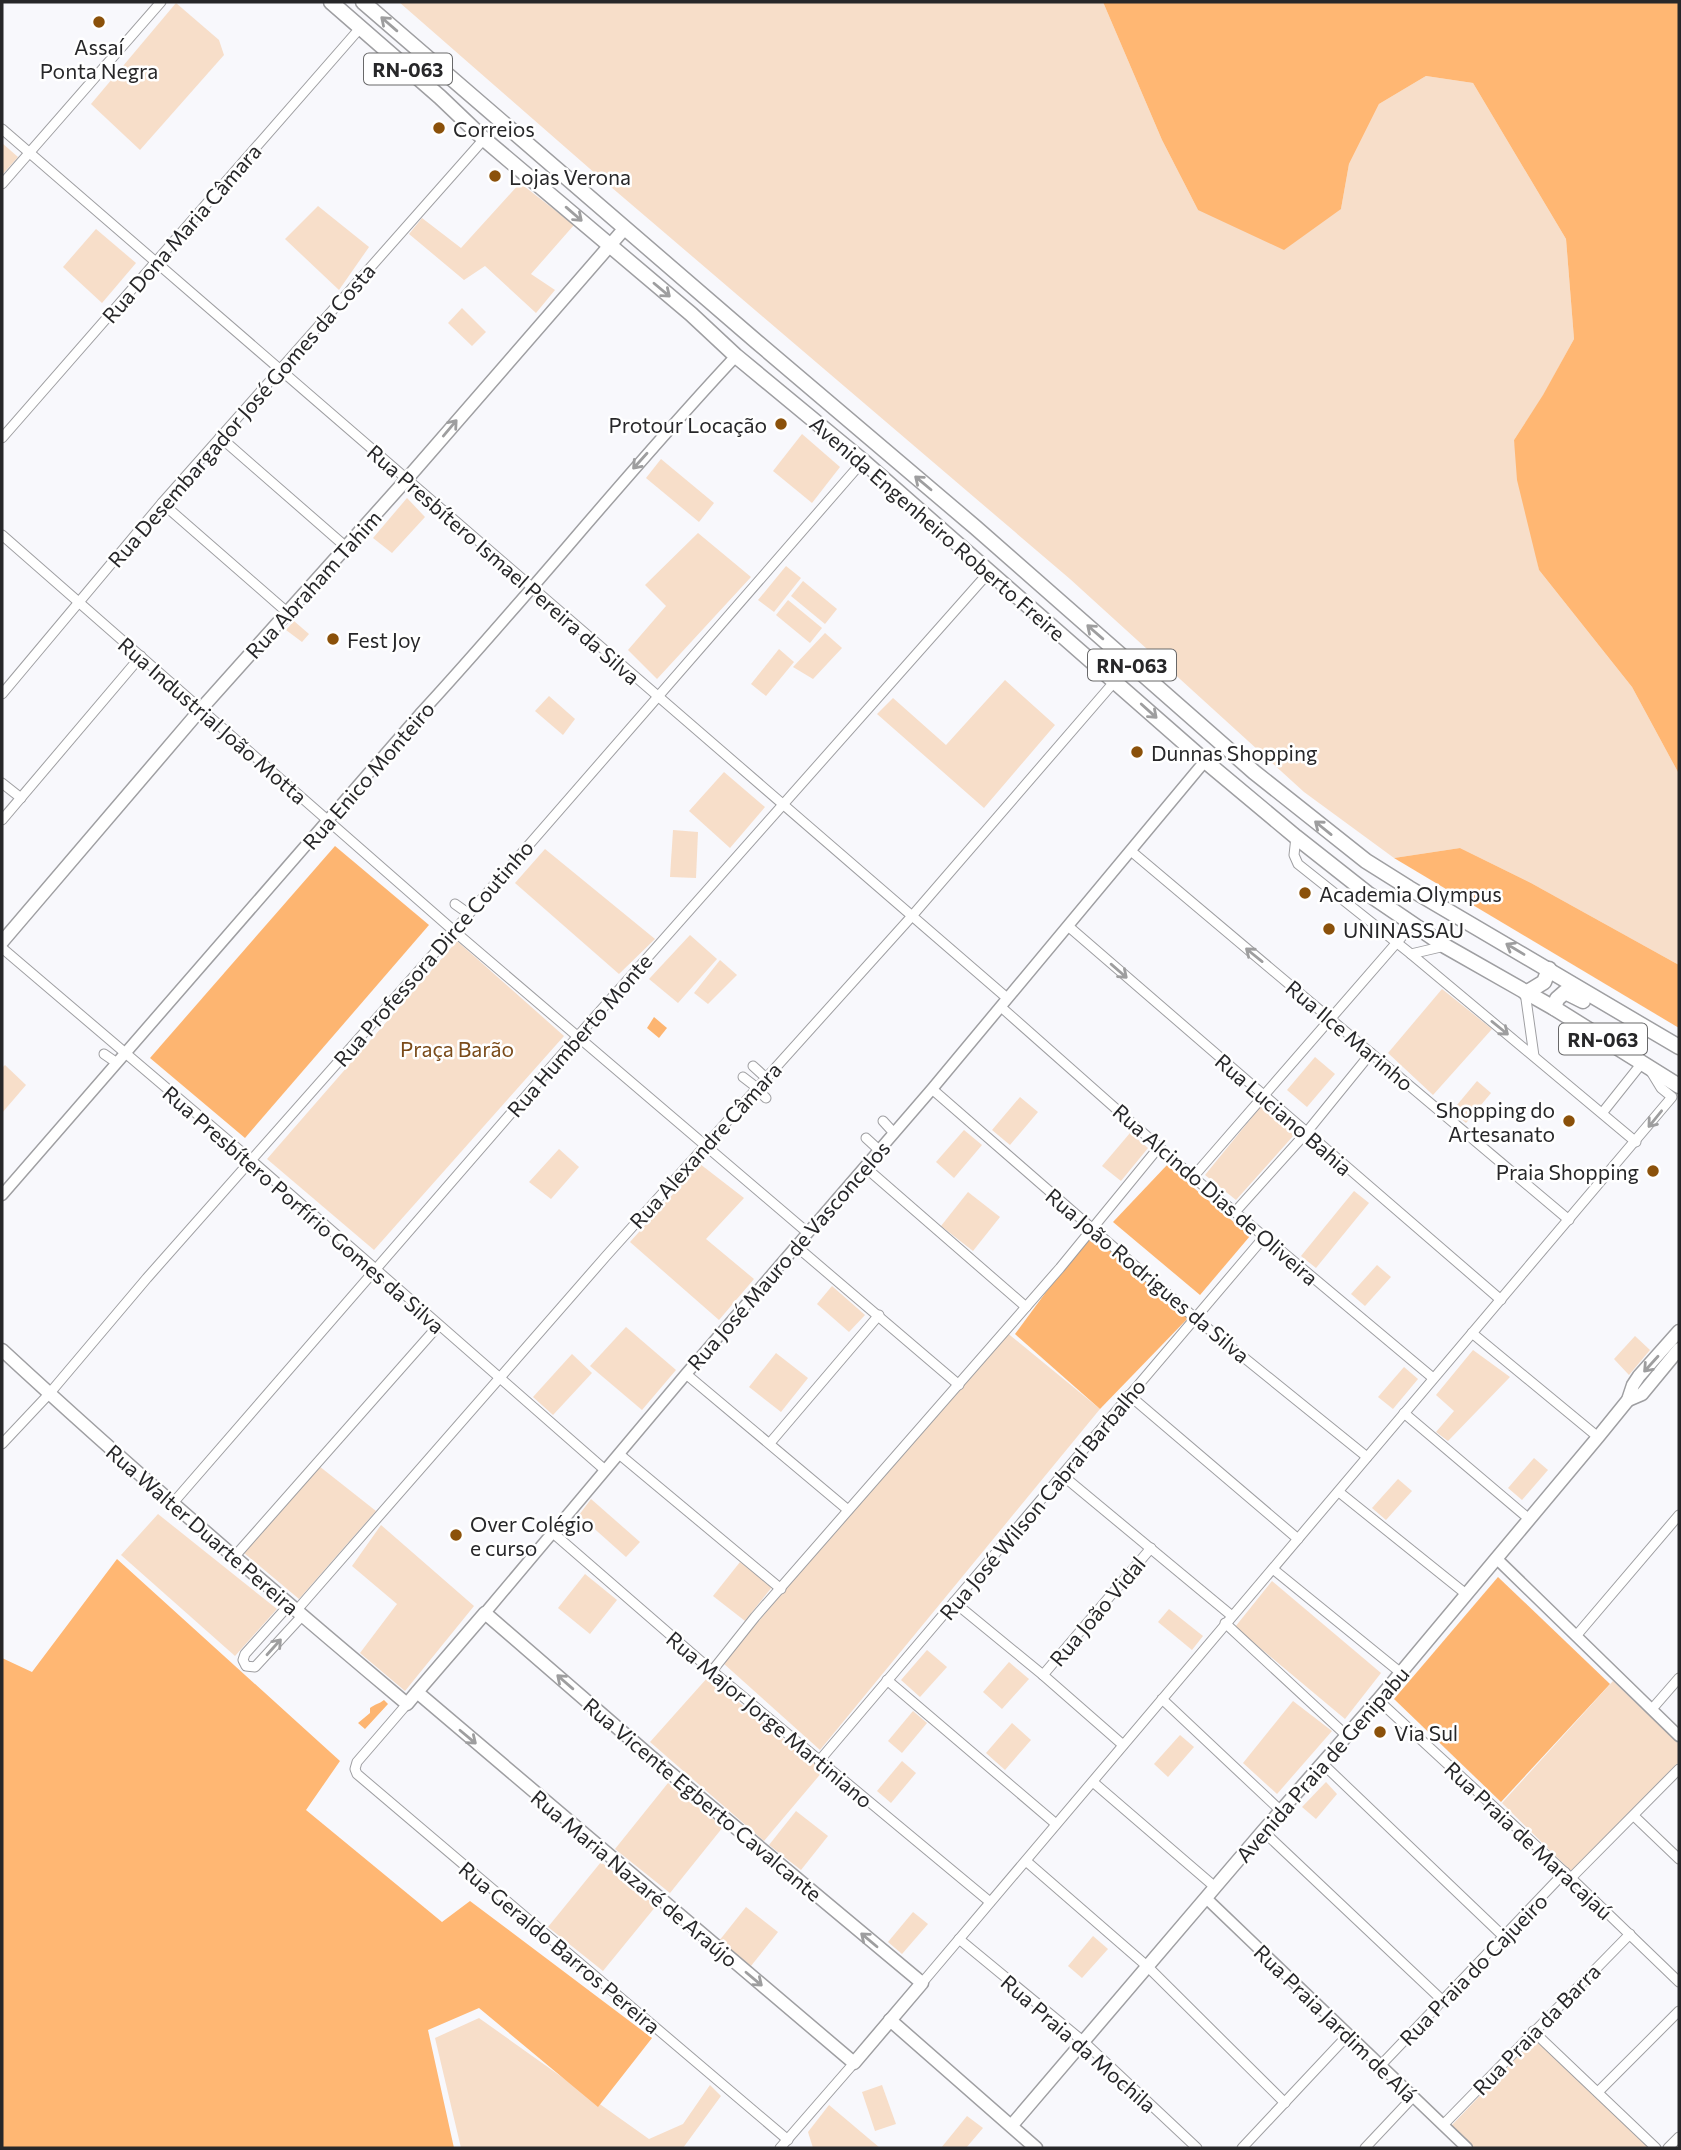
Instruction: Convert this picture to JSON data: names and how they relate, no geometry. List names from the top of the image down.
{
  "streets": {
    "main road": [
      "RN-063",
      "Avenida Engenheiro Roberto Freire",
      "Rua Abraham Tahim",
      "Rua José Mauro de Vasconcelos",
      "Rua Walter Duarte Pereira",
      "Avenida Praia de Genipabu",
      "Rua Vicente Egberto Cavalcante",
      "Rua Maria Nazaré de Araújo"
    ],
    "street": [
      "Rua Dona Maria Câmara",
      "Rua Desembargador José Gomes da Costa",
      "Rua Presbítero Ismael Pereira da Silva",
      "Rua Industrial João Motta",
      "Rua Enico Monteiro",
      "Rua Professora Dirce Coutinho",
      "Rua Humberto Monte",
      "Rua Ilce Marinho",
      "Rua Luciano Bahia",
      "Rua Alexandre Câmara",
      "Rua Alcindo Dias de Oliveira",
      "Rua Presbítero Porfírio Gomes da Silva",
      "Rua João Rodrigues da Silva",
      "Rua José Wilson Cabral Barbalho",
      "Rua João Vidal",
      "Rua Major Jorge Martiniano",
      "Rua Praia de Maracajaú",
      "Rua Geraldo Barros Pereira",
      "Rua Praia do Cajueiro",
      "Rua Praia Jardim de Alá",
      "Rua Praia da Barra",
      "Rua Praia da Mochila"
    ]
  },
  "crossings": [
    ["Rua Dona Maria Câmara", "Avenida Engenheiro Roberto Freire"],
    ["Rua Dona Maria Câmara", "Rua Presbítero Ismael Pereira da Silva"],
    ["Rua Desembargador José Gomes da Costa", "Avenida Engenheiro Roberto Freire"],
    ["Rua Desembargador José Gomes da Costa", "Rua Presbítero Ismael Pereira da Silva"],
    ["Rua Desembargador José Gomes da Costa", "Rua Industrial João Motta"],
    ["Avenida Engenheiro Roberto Freire", "Rua Abraham Tahim"],
    ["Avenida Engenheiro Roberto Freire", "Rua Enico Monteiro"],
    ["Avenida Engenheiro Roberto Freire", "Rua Professora Dirce Coutinho"],
    ["Avenida Engenheiro Roberto Freire", "Rua Humberto Monte"],
    ["Avenida Engenheiro Roberto Freire", "Rua Alexandre Câmara"],
    ["Avenida Engenheiro Roberto Freire", "Rua José Mauro de Vasconcelos"],
    ["Rua Presbítero Ismael Pereira da Silva", "Rua Abraham Tahim"],
    ["Rua Presbítero Ismael Pereira da Silva", "Rua Enico Monteiro"],
    ["Rua Presbítero Ismael Pereira da Silva", "Rua Professora Dirce Coutinho"],
    ["Rua Presbítero Ismael Pereira da Silva", "Rua Humberto Monte"],
    ["Rua Presbítero Ismael Pereira da Silva", "Rua Alexandre Câmara"],
    ["Rua Presbítero Ismael Pereira da Silva", "Rua Alcindo Dias de Oliveira"],
    ["Rua Presbítero Ismael Pereira da Silva", "Rua José Mauro de Vasconcelos"],
    ["Rua Abraham Tahim", "Rua Industrial João Motta"],
    ["Rua Industrial João Motta", "Rua Enico Monteiro"],
    ["Rua Industrial João Motta", "Rua Professora Dirce Coutinho"],
    ["Rua Industrial João Motta", "Rua Humberto Monte"],
    ["Rua Industrial João Motta", "Rua Alexandre Câmara"],
    ["Rua Industrial João Motta", "Rua José Mauro de Vasconcelos"],
    ["Rua Enico Monteiro", "Rua Presbítero Porfírio Gomes da Silva"],
    ["Rua Professora Dirce Coutinho", "Rua Presbítero Porfírio Gomes da Silva"],
    ["Rua Professora Dirce Coutinho", "Rua Walter Duarte Pereira"],
    ["Rua Humberto Monte", "Rua Presbítero Porfírio Gomes da Silva"],
    ["Rua Humberto Monte", "Rua Walter Duarte Pereira"],
    ["Rua Ilce Marinho", "Rua José Mauro de Vasconcelos"],
    ["Rua Luciano Bahia", "Rua José Mauro de Vasconcelos"],
    ["Rua Alexandre Câmara", "Rua Presbítero Porfírio Gomes da Silva"],
    ["Rua Alexandre Câmara", "Rua Walter Duarte Pereira"],
    ["Rua Alcindo Dias de Oliveira", "Rua José Mauro de Vasconcelos"],
    ["Rua Alcindo Dias de Oliveira", "Rua José Wilson Cabral Barbalho"],
    ["Rua Presbítero Porfírio Gomes da Silva", "Rua José Mauro de Vasconcelos"],
    ["Rua José Mauro de Vasconcelos", "Rua João Rodrigues da Silva"],
    ["Rua José Mauro de Vasconcelos", "Rua Walter Duarte Pereira"],
    ["Rua José Mauro de Vasconcelos", "Rua Major Jorge Martiniano"],
    ["Rua José Mauro de Vasconcelos", "Rua Vicente Egberto Cavalcante"],
    ["Rua José Mauro de Vasconcelos", "Rua Maria Nazaré de Araújo"],
    ["Rua José Mauro de Vasconcelos", "Rua Geraldo Barros Pereira"],
    ["Rua João Rodrigues da Silva", "Rua José Wilson Cabral Barbalho"],
    ["Rua José Wilson Cabral Barbalho", "Rua Major Jorge Martiniano"],
    ["Avenida Praia de Genipabu", "Rua Praia de Maracajaú"],
    ["Avenida Praia de Genipabu", "Rua Praia Jardim de Alá"],
    ["Avenida Praia de Genipabu", "Rua Praia da Mochila"],
    ["Rua Praia de Maracajaú", "Rua Praia do Cajueiro"],
    ["Rua Praia de Maracajaú", "Rua Praia da Barra"],
    ["Rua Praia do Cajueiro", "Rua Praia Jardim de Alá"],
    ["Rua Praia Jardim de Alá", "Rua Praia da Barra"]
  ],
  "one_way": [
    "Rua Ilce Marinho",
    "Rua Luciano Bahia",
    "Rua Vicente Egberto Cavalcante",
    "Rua Maria Nazaré de Araújo"
  ],
  "parks": ["Praça Barão"],
  "places": [
    "Assaí Ponta Negra",
    "Correios",
    "Lojas Verona",
    "Protour Locação",
    "Fest Joy",
    "Dunnas Shopping",
    "Academia Olympus",
    "UNINASSAU",
    "Shopping do Artesanato",
    "Praia Shopping",
    "Over Colégio e curso",
    "Via Sul"
  ]
}
